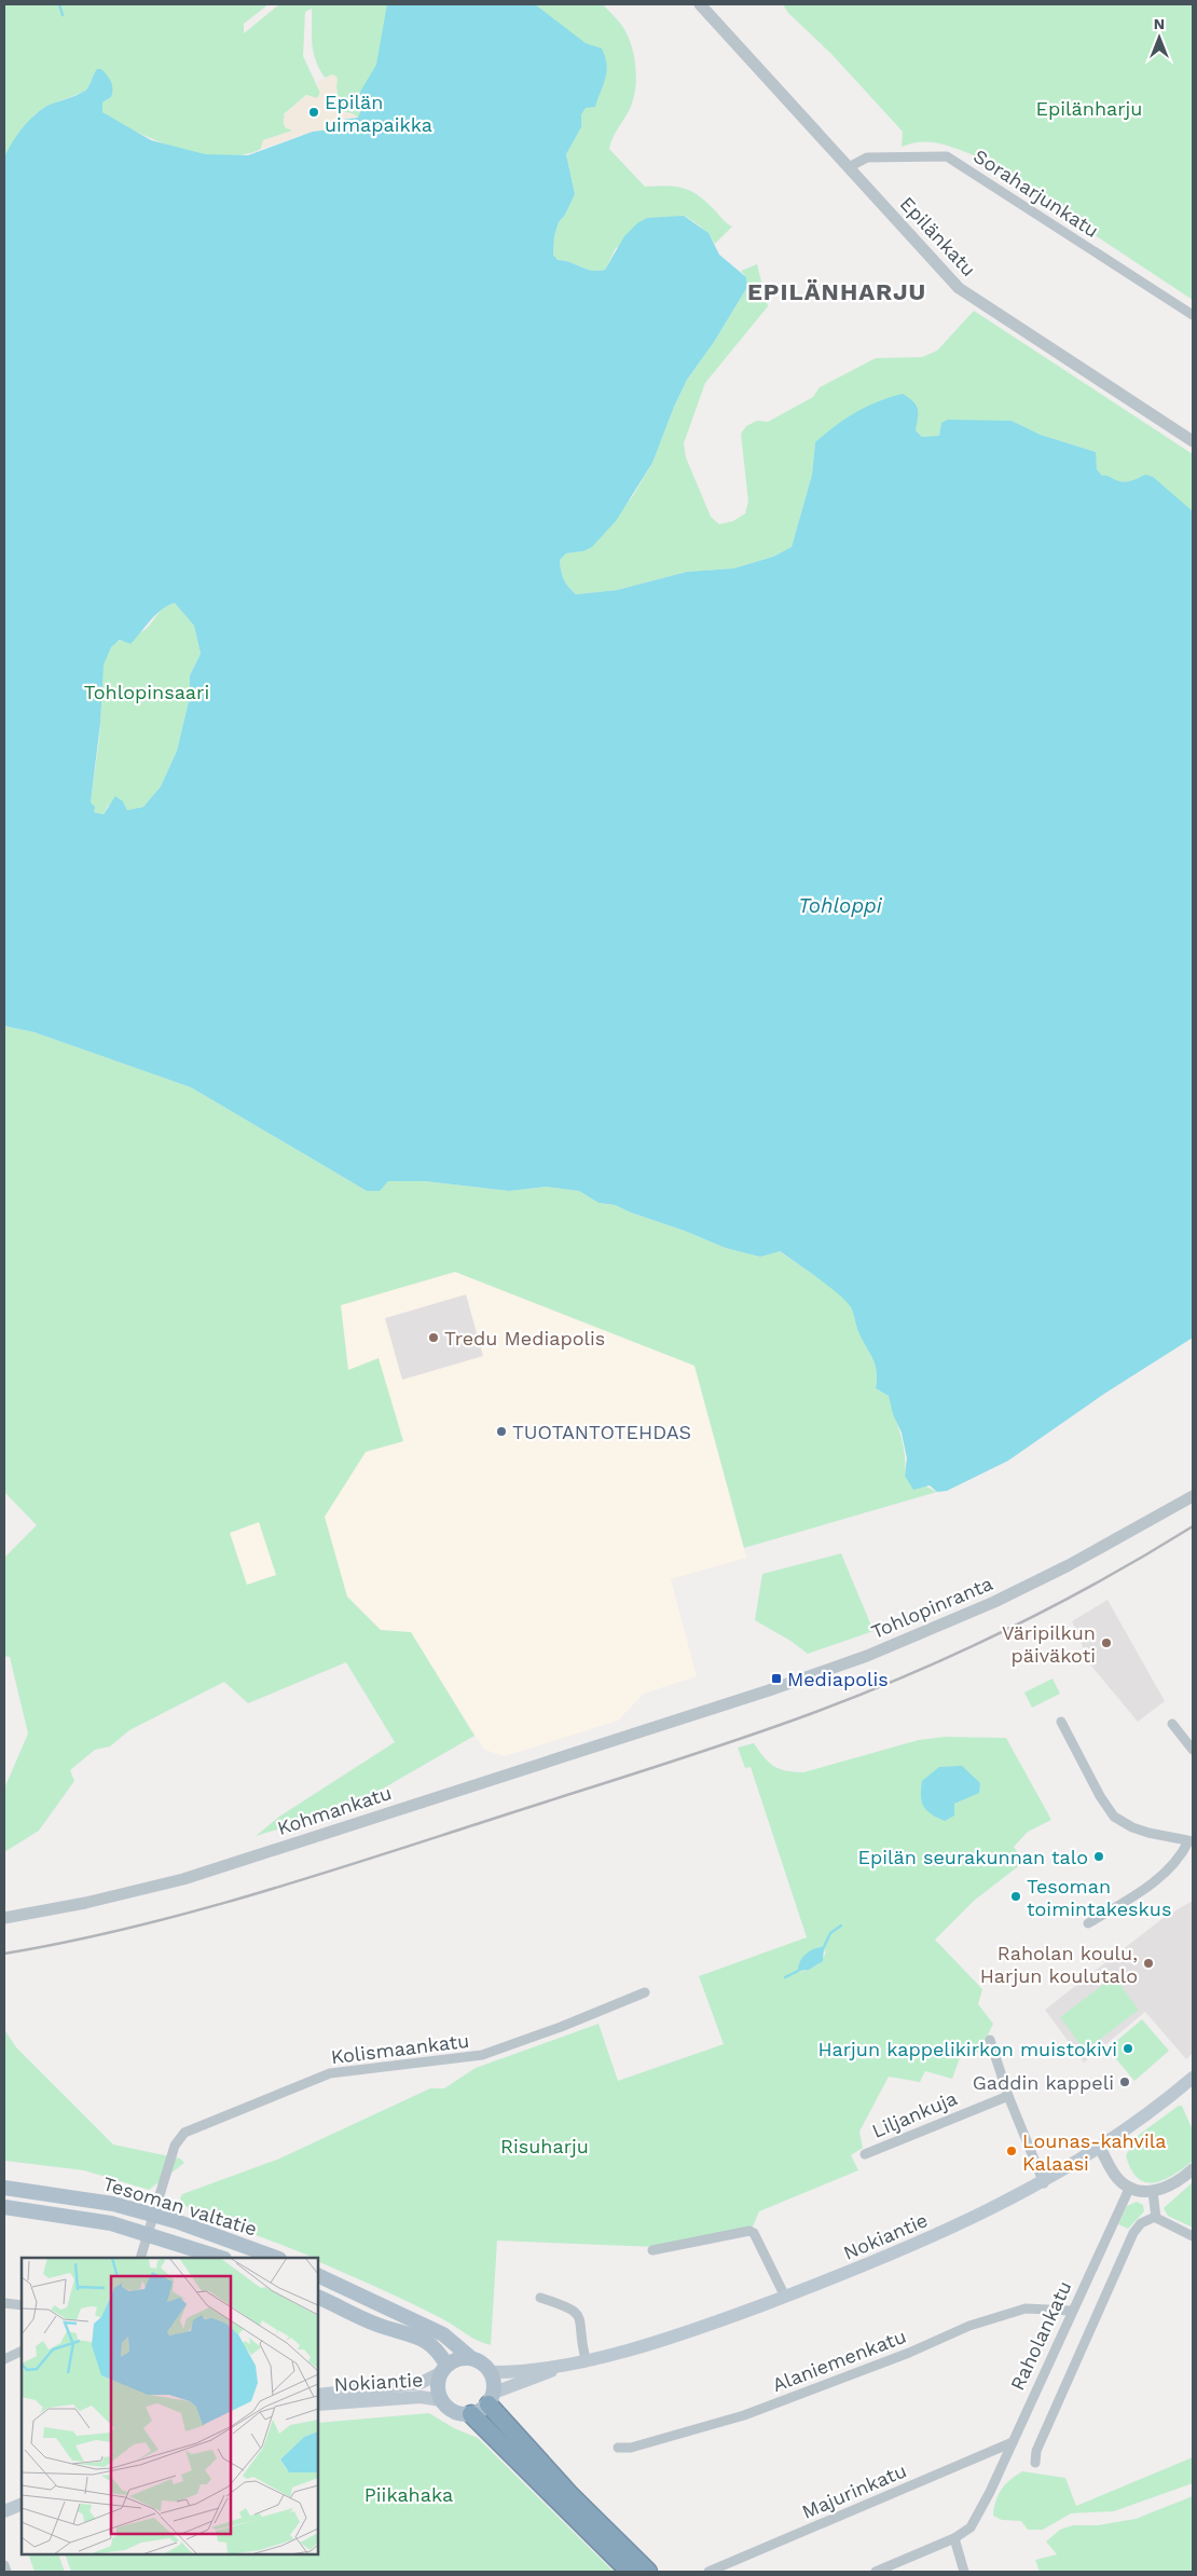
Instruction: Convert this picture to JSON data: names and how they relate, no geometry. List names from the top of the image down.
{
  "streets": {
    "main road": ["Tesoman valtatie", "Nokiantie"],
    "street": [
      "Soraharjunkatu",
      "Epilänkatu",
      "Tohlopinranta",
      "Kohmankatu",
      "Kolismaankatu",
      "Liljankuja",
      "Raholankatu",
      "Alaniemenkatu",
      "Majurinkatu"
    ]
  },
  "crossings": [
    ["Soraharjunkatu", "Epilänkatu"],
    ["Tohlopinranta", "Kohmankatu"],
    ["Kolismaankatu", "Tesoman valtatie"],
    ["Raholankatu", "Alaniemenkatu"],
    ["Raholankatu", "Majurinkatu"]
  ],
  "districts": ["EPILÄNHARJU"],
  "water": ["Tohloppi"],
  "parks": [
    "Epilänharju",
    "Tohlopinsaari",
    "Risuharju",
    "Piikahaka"
  ],
  "places": {
    "other": [
      "Epilän uimapaikka",
      "Tredu Mediapolis",
      "TUOTANTOTEHDAS",
      "Väripilkun päiväkoti",
      "Epilän seurakunnan talo",
      "Tesoman toimintakeskus",
      "Raholan koulu, Harjun koulutalo",
      "Harjun kappelikirkon muistokivi",
      "Gaddin kappeli",
      "Lounas-kahvila Kalaasi"
    ],
    "transit": ["Mediapolis"]
  },
  "north": "top"
}
